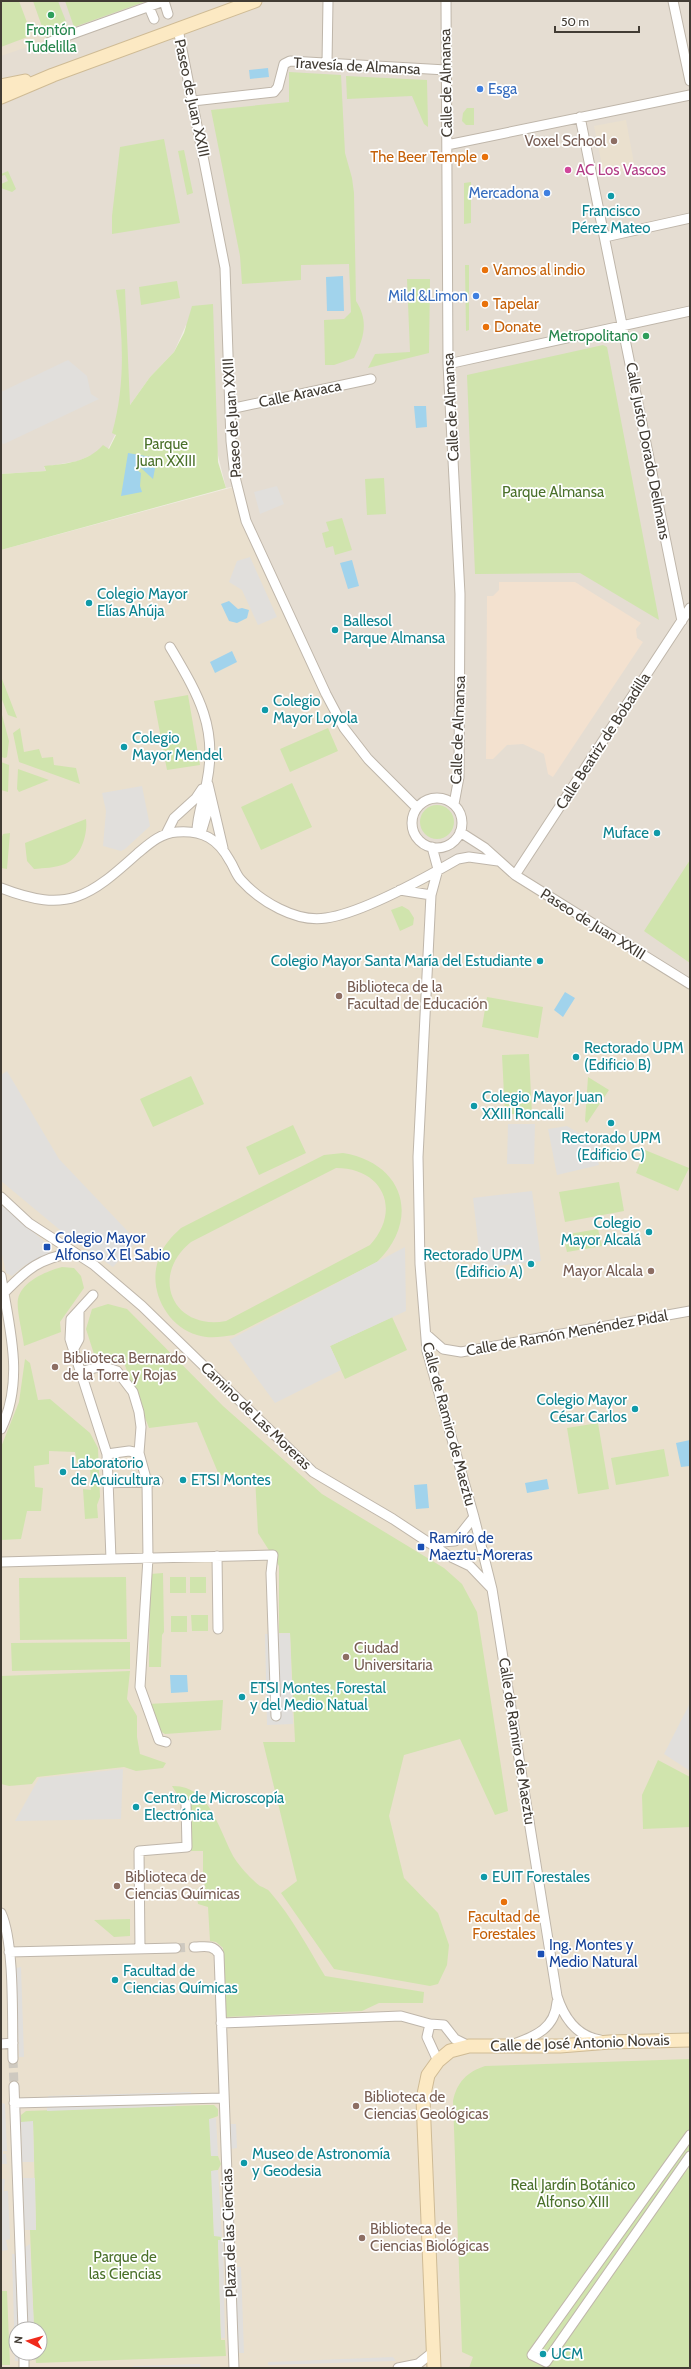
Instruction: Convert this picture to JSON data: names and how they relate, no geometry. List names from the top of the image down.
{
  "streets": {
    "street": [
      "Travesía de Almansa",
      "Calle de Almansa",
      "Paseo de Juan XXIII",
      "Calle Aravaca",
      "Calle Justo Dorado Dellmans",
      "Calle Beatriz de Bobadilla",
      "Calle de Ramón Menéndez Pidal",
      "Camino de Las Moreras",
      "Calle de Ramiro de Maeztu",
      "Calle de José Antonio Novais",
      "Plaza de las Ciencias"
    ]
  },
  "crossings": [
    ["Travesía de Almansa", "Calle de Almansa"],
    ["Travesía de Almansa", "Paseo de Juan XXIII"],
    ["Calle de Almansa", "Paseo de Juan XXIII"],
    ["Paseo de Juan XXIII", "Calle Aravaca"],
    ["Paseo de Juan XXIII", "Calle Beatriz de Bobadilla"],
    ["Calle Justo Dorado Dellmans", "Calle Beatriz de Bobadilla"],
    ["Calle de Ramón Menéndez Pidal", "Calle de Ramiro de Maeztu"],
    ["Camino de Las Moreras", "Calle de Ramiro de Maeztu"],
    ["Calle de Ramiro de Maeztu", "Calle de José Antonio Novais"],
    ["Calle de José Antonio Novais", "Plaza de las Ciencias"]
  ],
  "parks": [
    "Parque Juan XXIII",
    "Parque Almansa",
    "Real Jardín Botánico Alfonso XIII",
    "Parque de las Ciencias"
  ],
  "places": {
    "other": [
      "Frontón Tudelilla",
      "Esga",
      "Voxel School",
      "The Beer Temple",
      "AC Los Vascos",
      "Mercadona",
      "Francisco Pérez Mateo",
      "Vamos al indio",
      "Mild &Limon",
      "Tapelar",
      "Donate",
      "Metropolitano",
      "Colegio Mayor Elías Ahúja",
      "Ballesol Parque Almansa",
      "Colegio Mayor Loyola",
      "Colegio Mayor Mendel",
      "Muface",
      "Colegio Mayor Santa María del Estudiante",
      "Biblioteca de la Facultad de Educación",
      "Rectorado UPM (Edificio B)",
      "Colegio Mayor Juan XXIII Roncalli",
      "Rectorado UPM (Edificio C)",
      "Colegio Mayor Alcalá",
      "Rectorado UPM (Edificio A)",
      "Mayor Alcala",
      "Biblioteca Bernardo de la Torre y Rojas",
      "Colegio Mayor César Carlos",
      "Laboratorio de Acuicultura",
      "ETSI Montes",
      "Ciudad Universitaria",
      "ETSI Montes, Forestal y del Medio Natual",
      "Centro de Microscopía Electrónica",
      "EUIT Forestales",
      "Biblioteca de Ciencias Químicas",
      "Facultad de Forestales",
      "Facultad de Ciencias Químicas",
      "Biblioteca de Ciencias Geológicas",
      "Museo de Astronomía y Geodesia",
      "Biblioteca de Ciencias Biológicas",
      "UCM"
    ],
    "transit": ["Colegio Mayor Alfonso X El Sabio", "Ramiro de Maeztu-Moreras", "Ing. Montes y Medio Natural"]
  },
  "scale_bar": "50 m",
  "north": "left"
}
